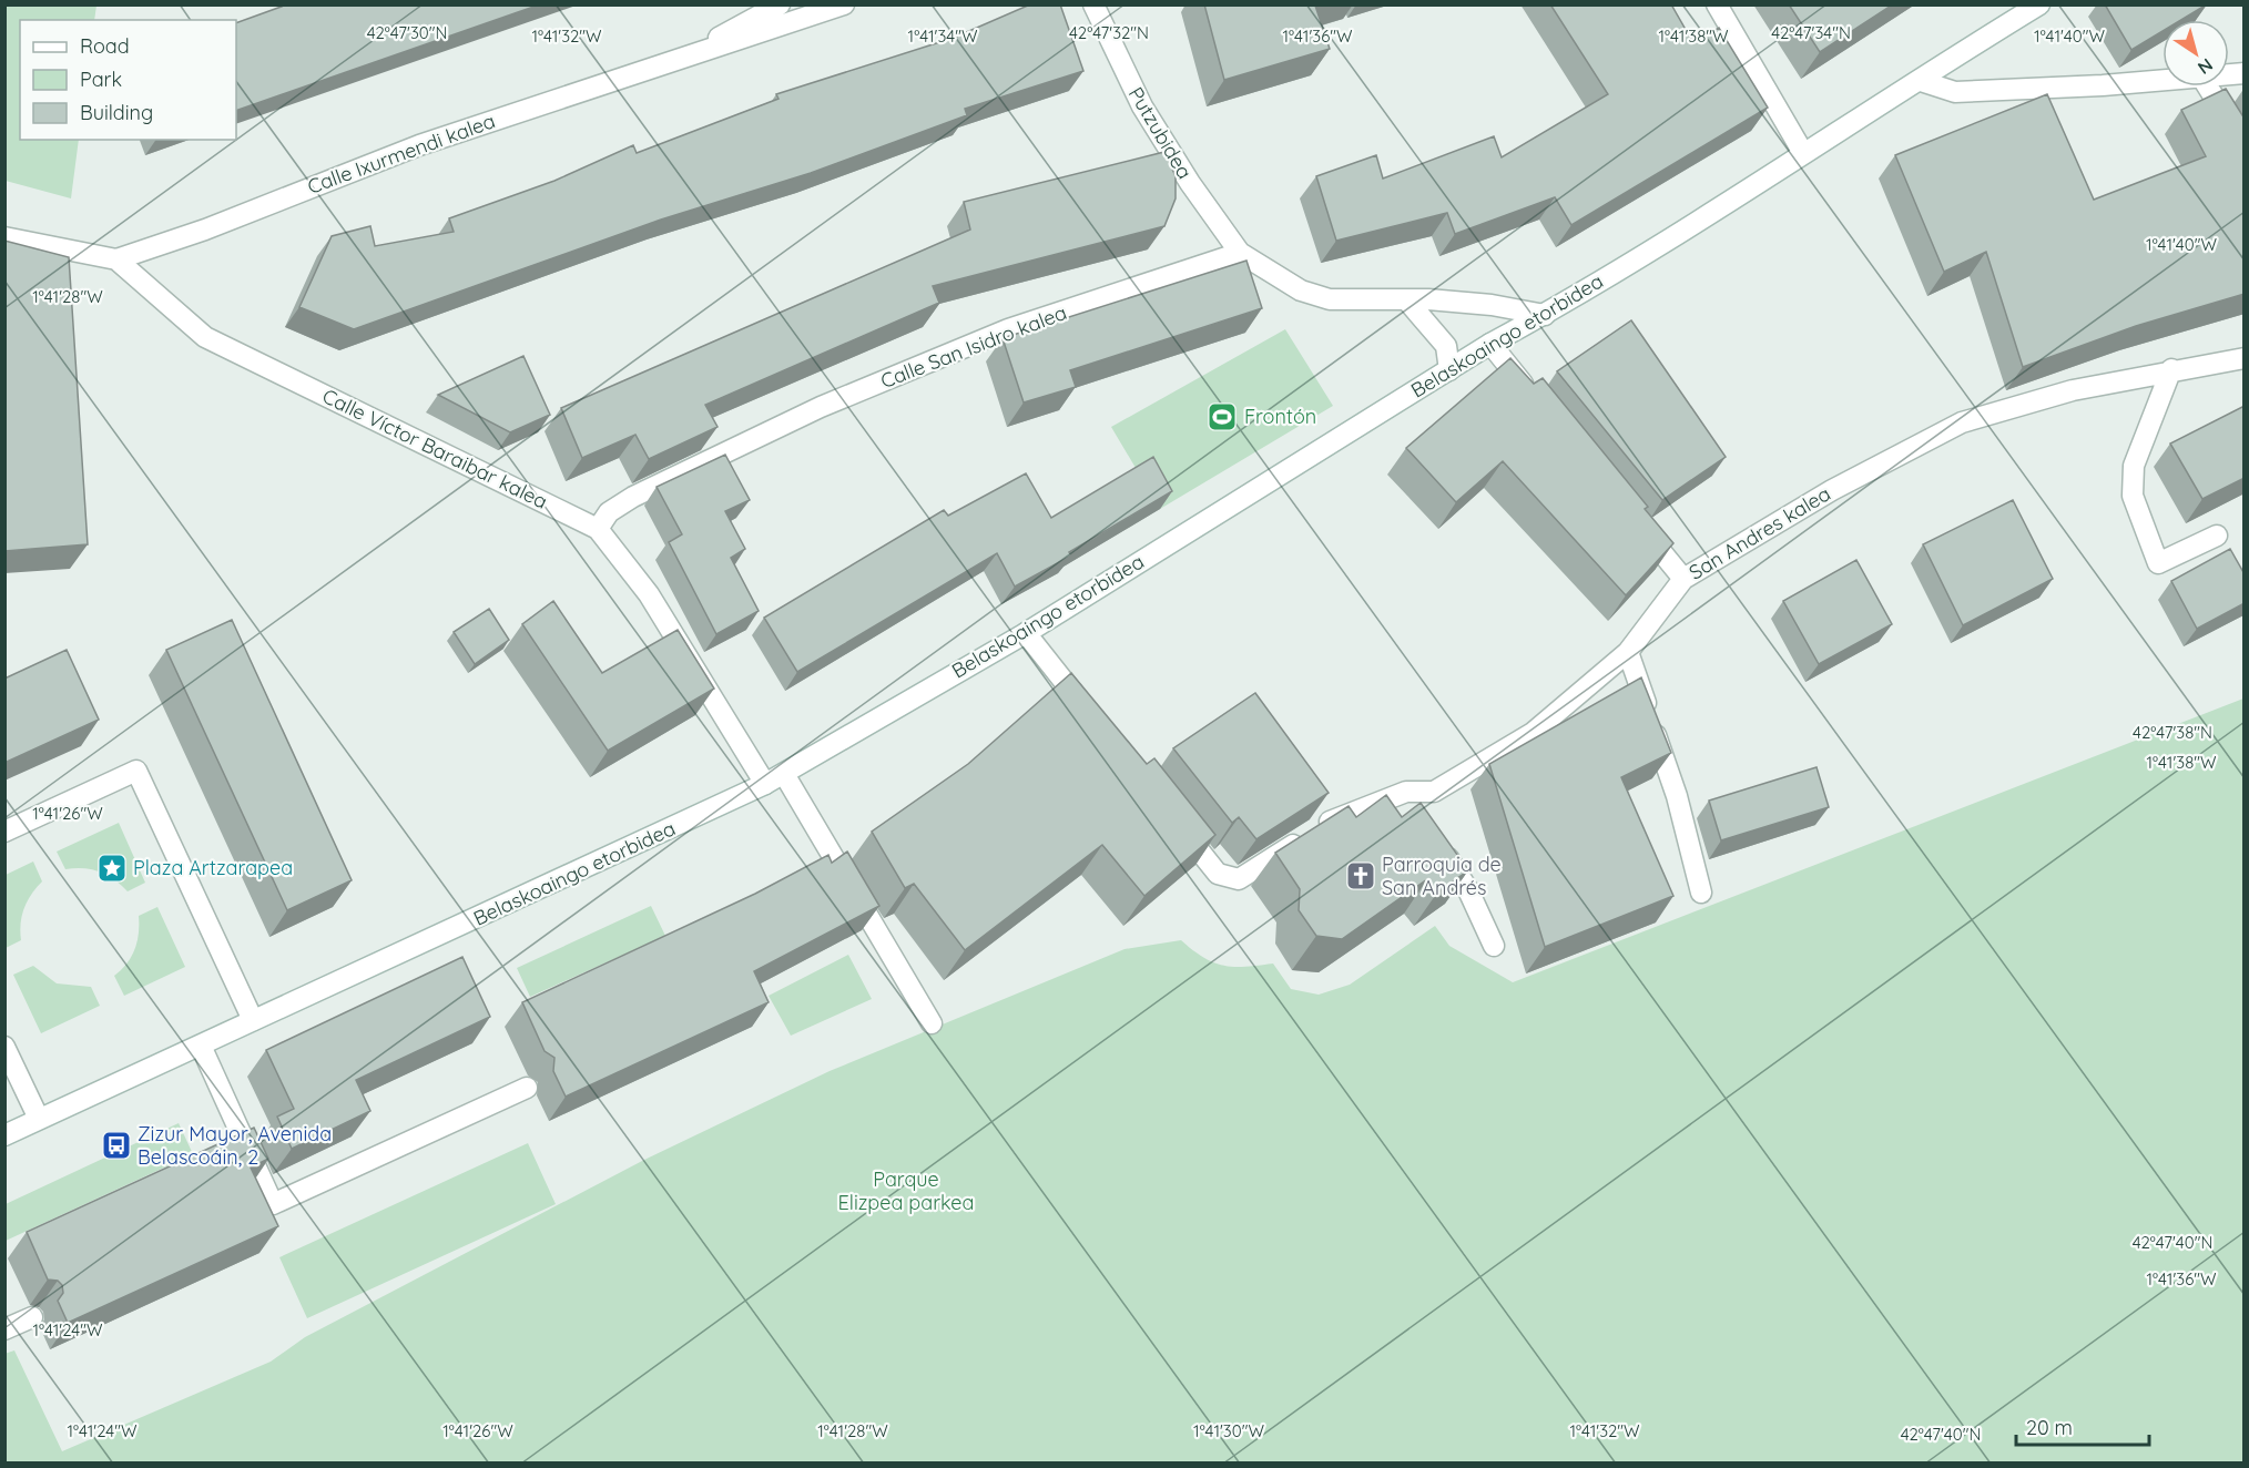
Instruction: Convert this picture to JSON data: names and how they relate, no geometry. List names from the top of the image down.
{
  "streets": {
    "street": [
      "Putzubidea",
      "Calle Ixurmendi kalea",
      "Belaskoaingo etorbidea",
      "Calle San Isidro kalea",
      "Calle Víctor Baraibar kalea",
      "San Andres kalea"
    ]
  },
  "crossings": [
    ["Putzubidea", "Calle San Isidro kalea"],
    ["Calle Ixurmendi kalea", "Calle Víctor Baraibar kalea"],
    ["Belaskoaingo etorbidea", "Calle Víctor Baraibar kalea"],
    ["Calle San Isidro kalea", "Calle Víctor Baraibar kalea"]
  ],
  "parks": ["Parque Elizpea parkea"],
  "places": {
    "sports": ["Frontón"],
    "place": ["Plaza Artzarapea"],
    "church": ["Parroquia de San Andrés"],
    "bus stop": ["Zizur Mayor, Avenida Belascoáin, 2"]
  },
  "legend": ["Road", "Park", "Building"],
  "scale_bar": "20 m",
  "north": "bottom right",
  "coordinates": [
    "42°47'30\"N",
    "42°47'32\"N",
    "42°47'34\"N",
    "1°41'32\"W",
    "1°41'34\"W",
    "1°41'36\"W",
    "1°41'38\"W",
    "1°41'40\"W",
    "1°41'28\"W",
    "42°47'38\"N",
    "1°41'26\"W",
    "42°47'40\"N",
    "1°41'24\"W",
    "1°41'30\"W"
  ]
}
